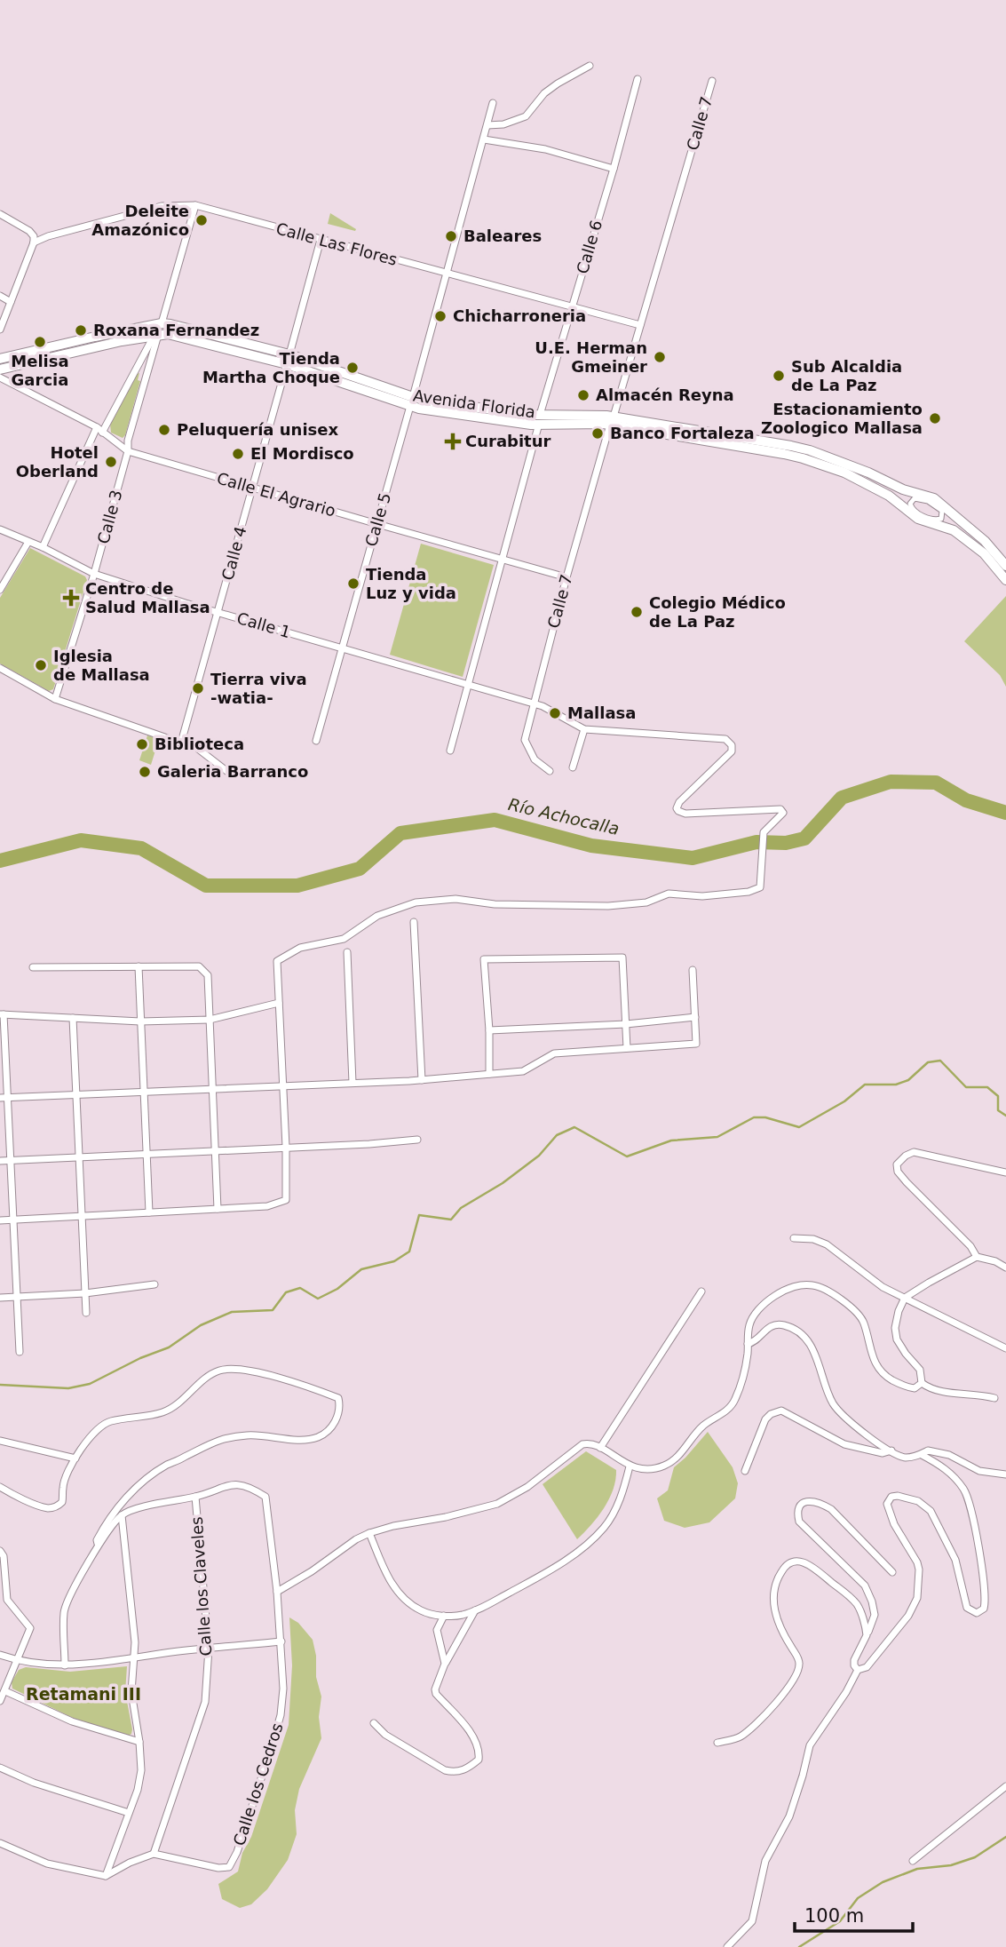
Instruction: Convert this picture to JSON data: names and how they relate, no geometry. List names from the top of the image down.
{
  "streets": {
    "main road": ["Avenida Florida"],
    "street": [
      "Calle 7",
      "Calle Las Flores",
      "Calle 6",
      "Calle El Agrario",
      "Calle 3",
      "Calle 5",
      "Calle 4",
      "Calle 1",
      "Calle los Claveles",
      "Calle los Cedros"
    ]
  },
  "crossings": [
    ["Calle 7", "Calle Las Flores"],
    ["Calle 7", "Avenida Florida"],
    ["Calle 7", "Calle El Agrario"],
    ["Calle 7", "Calle 1"],
    ["Calle Las Flores", "Calle 6"],
    ["Calle Las Flores", "Calle 3"],
    ["Calle Las Flores", "Calle 5"],
    ["Calle Las Flores", "Calle 4"],
    ["Calle 6", "Avenida Florida"],
    ["Calle 6", "Calle El Agrario"],
    ["Calle 6", "Calle 1"],
    ["Avenida Florida", "Calle 3"],
    ["Avenida Florida", "Calle 5"],
    ["Avenida Florida", "Calle 4"],
    ["Calle El Agrario", "Calle 3"],
    ["Calle El Agrario", "Calle 5"],
    ["Calle El Agrario", "Calle 4"],
    ["Calle 3", "Calle 1"],
    ["Calle 5", "Calle 1"],
    ["Calle 4", "Calle 1"],
    ["Calle los Claveles", "Calle los Cedros"]
  ],
  "districts": ["Retamani III"],
  "water": ["Río Achocalla"],
  "places": {
    "other": [
      "Deleite Amazónico",
      "Baleares",
      "Chicharroneria",
      "Roxana Fernandez",
      "Melisa Garcia",
      "U.E. Herman Gmeiner",
      "Tienda Martha Choque",
      "Sub Alcaldia de La Paz",
      "Almacén Reyna",
      "Estacionamiento Zoologico Mallasa",
      "Peluquería unisex",
      "Banco Fortaleza",
      "El Mordisco",
      "Hotel Oberland",
      "Tienda Luz y vida",
      "Colegio Médico de La Paz",
      "Iglesia de Mallasa",
      "Tierra viva -watia-",
      "Mallasa",
      "Biblioteca",
      "Galeria Barranco"
    ],
    "health": ["Curabitur", "Centro de Salud Mallasa"]
  },
  "scale_bar": "100 m"
}
